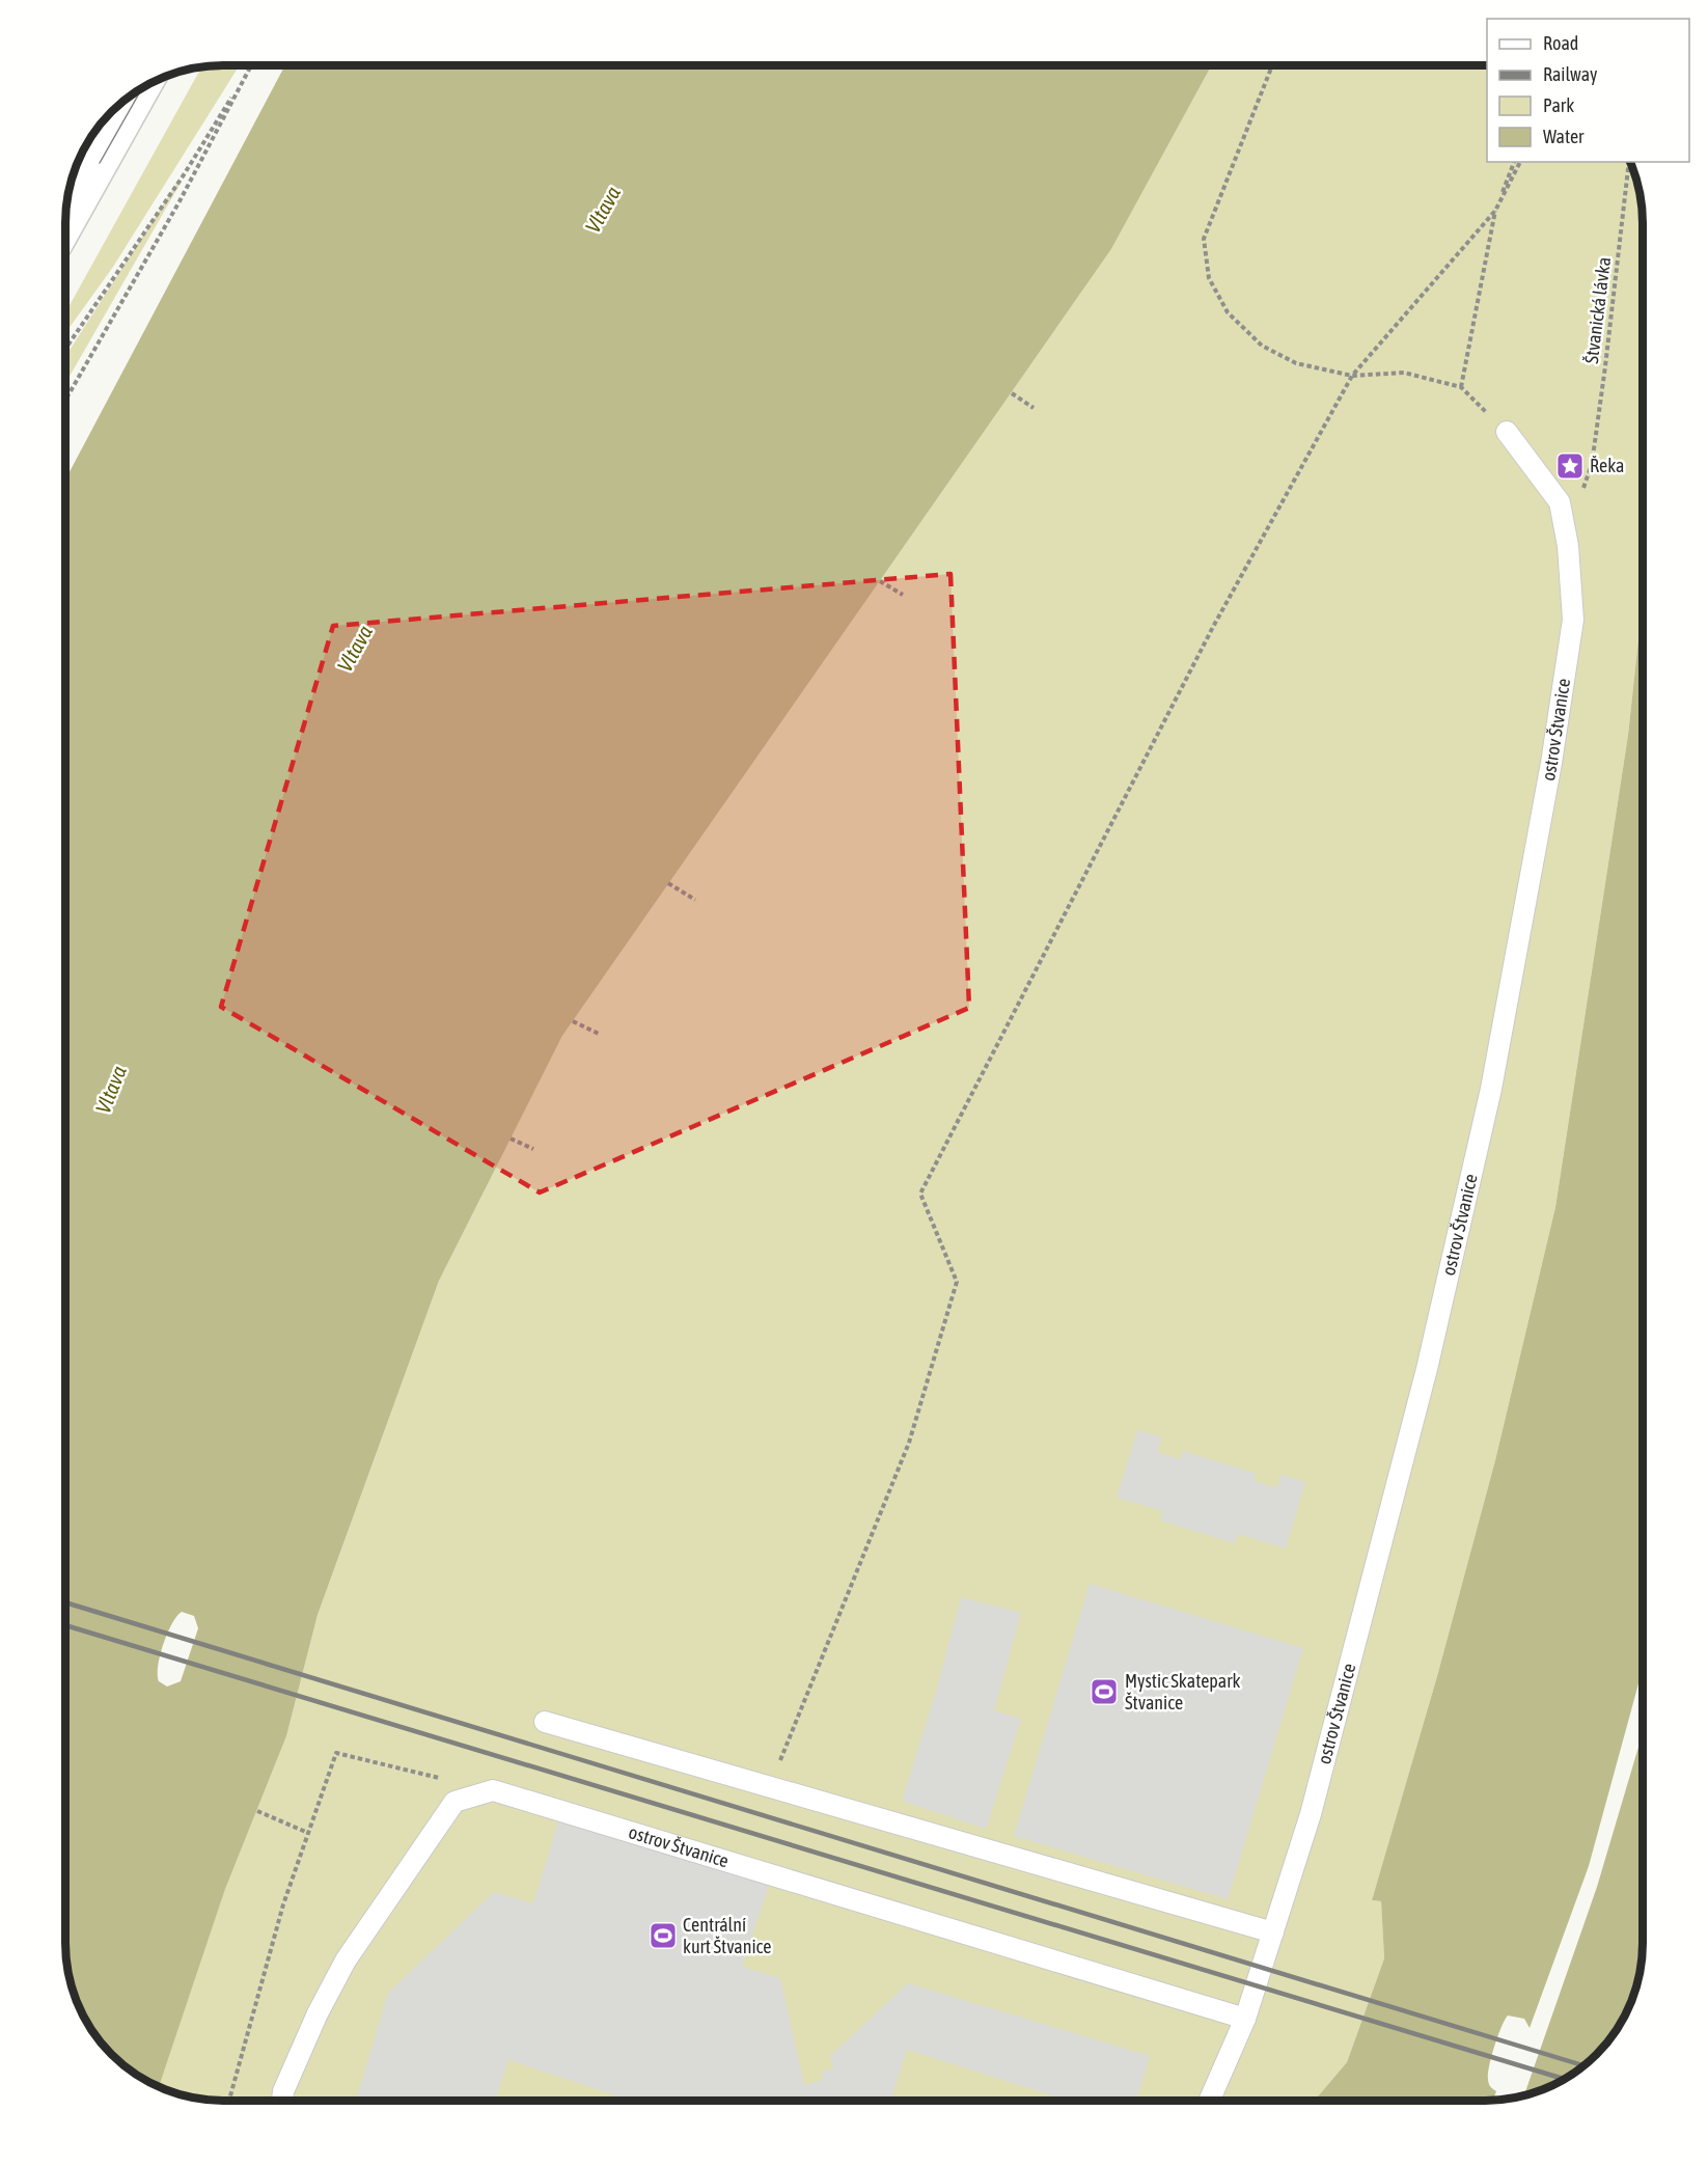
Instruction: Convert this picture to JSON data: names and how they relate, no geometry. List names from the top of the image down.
{
  "streets": {
    "lane": ["ostrov Štvanice"],
    "path": ["Štvanická lávka"]
  },
  "water": ["Vltava"],
  "places": {
    "place": ["Řeka"],
    "sports": ["Mystic Skatepark Štvanice", "Centrální kurt Štvanice"]
  },
  "legend": [
    "Road",
    "Railway",
    "Park",
    "Water"
  ]
}
